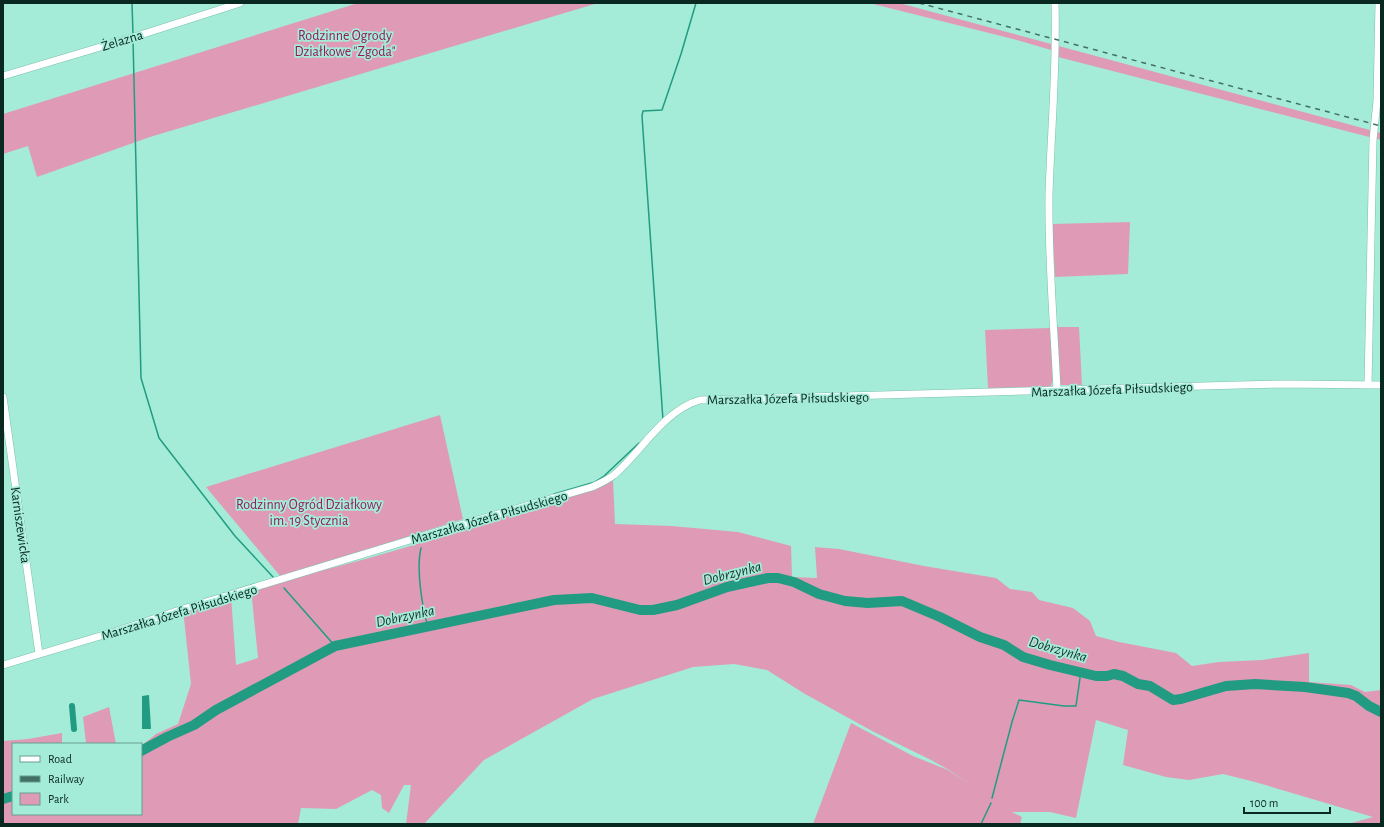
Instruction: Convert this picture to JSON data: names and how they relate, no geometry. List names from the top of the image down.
{
  "streets": {
    "street": ["Żelazna", "Marszałka Józefa Piłsudskiego", "Karniszewicka"]
  },
  "crossings": [
    ["Marszałka Józefa Piłsudskiego", "Karniszewicka"]
  ],
  "water": ["Dobrzynka"],
  "parks": ["Rodzinne Ogrody Działkowe \"Zgoda\"", "Rodzinny Ogród Działkowy im. 19 Stycznia"],
  "legend": ["Road", "Railway", "Park"],
  "scale_bar": "100 m"
}
